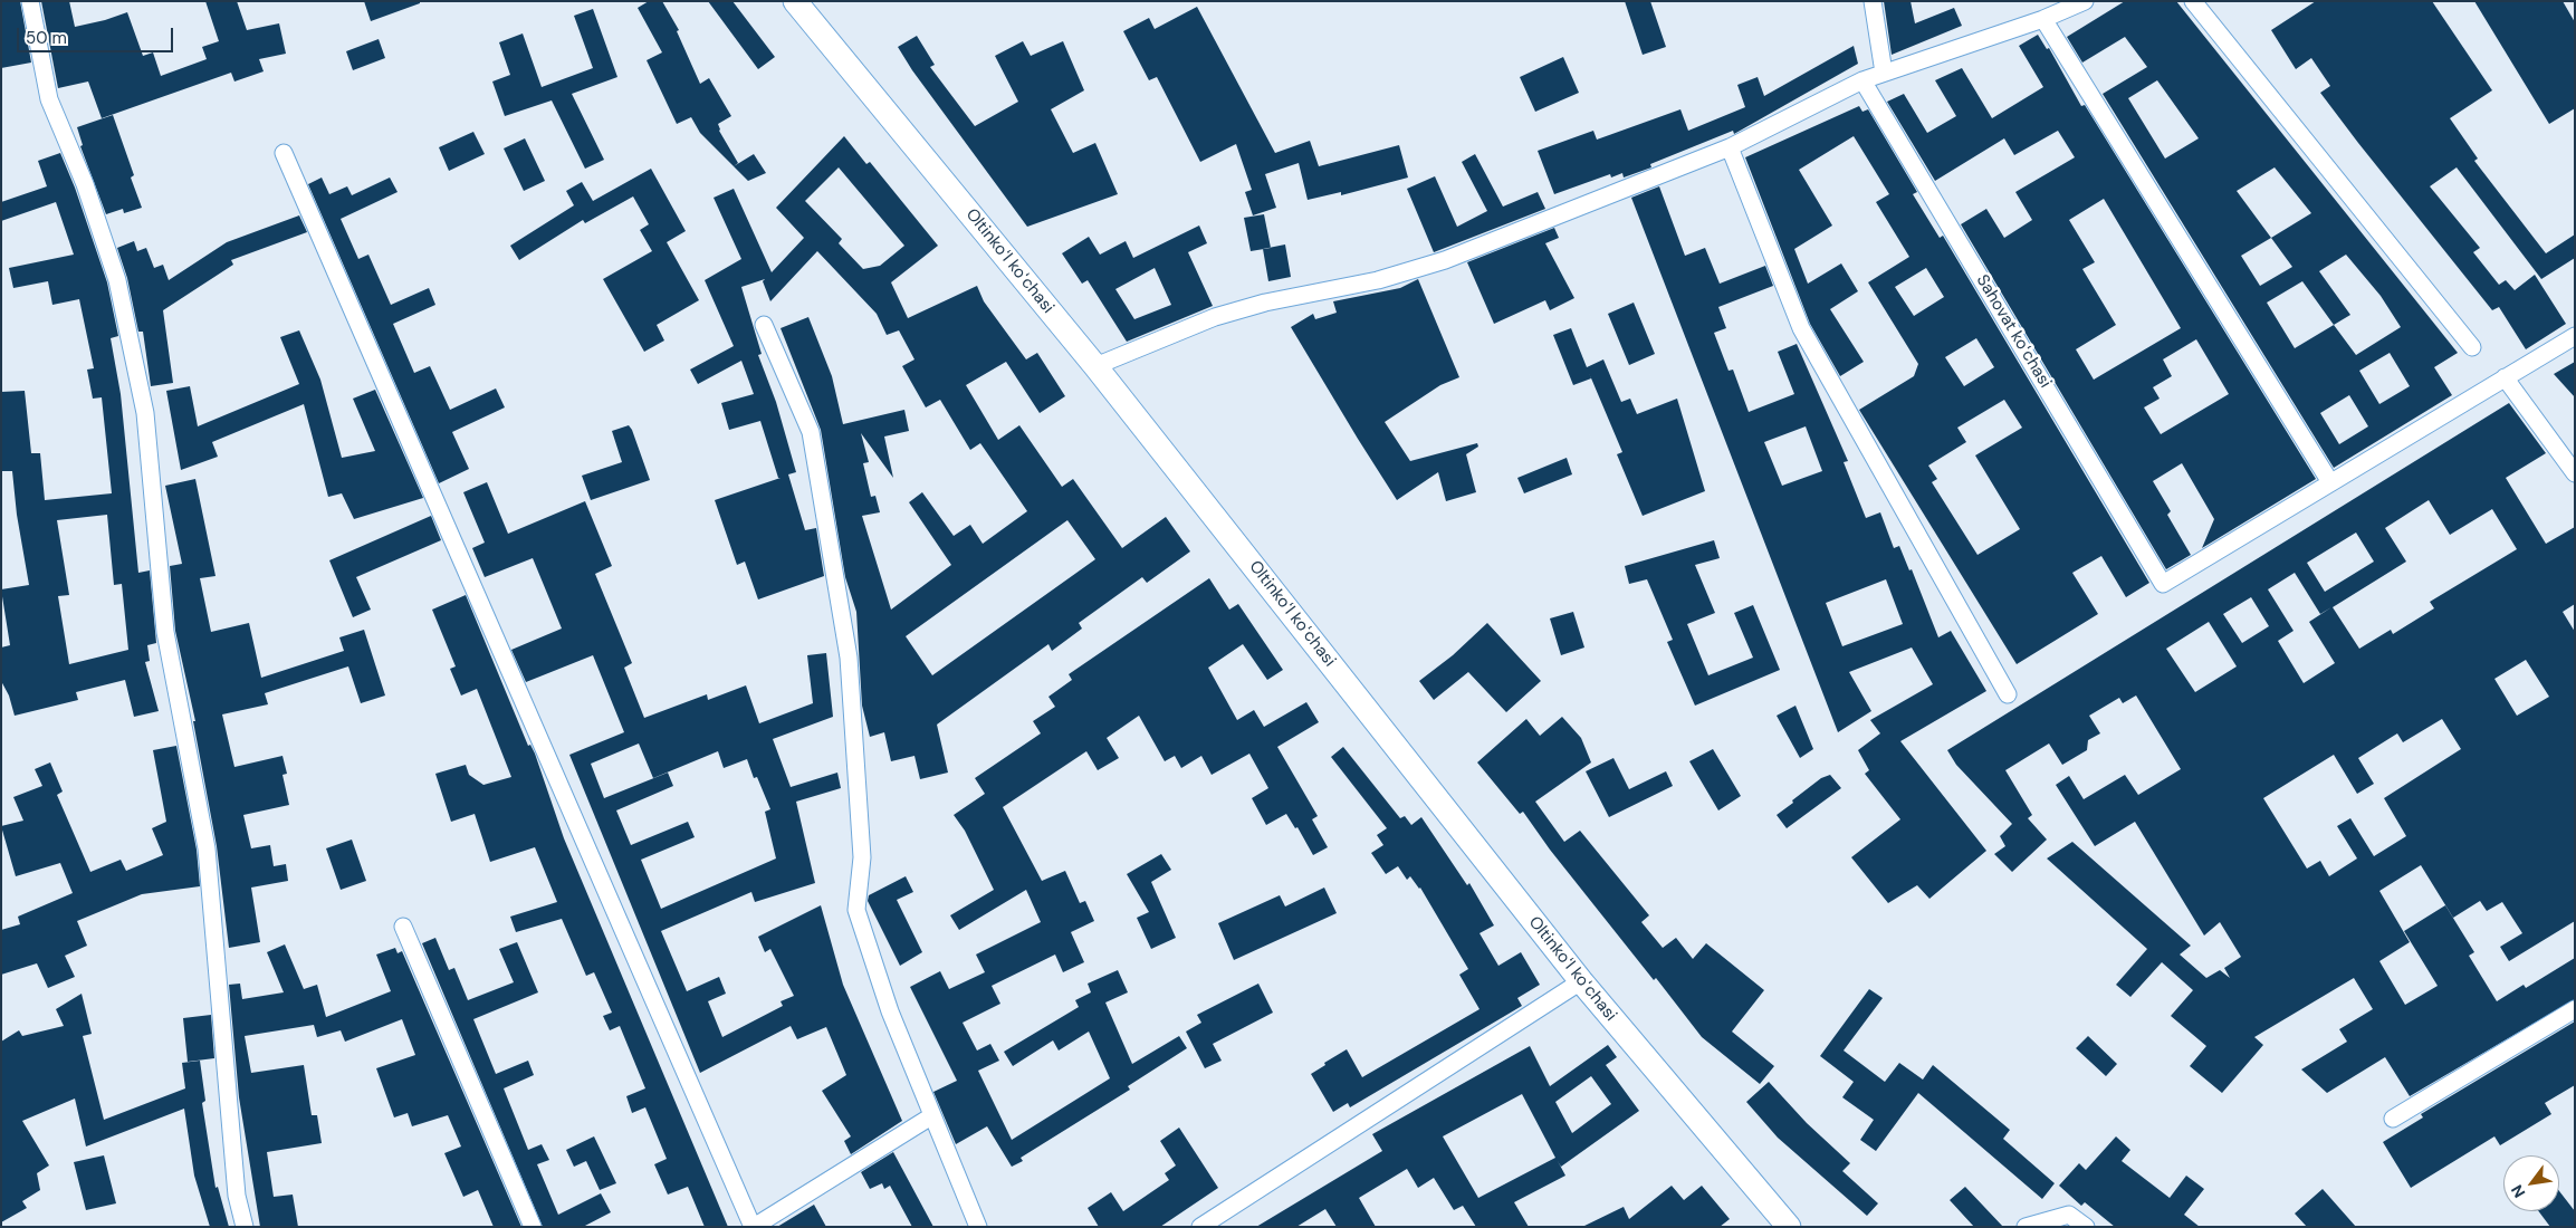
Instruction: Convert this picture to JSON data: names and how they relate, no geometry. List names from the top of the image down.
{
  "streets": {
    "main road": ["Oltinkoʻl koʻchasi"],
    "street": ["Sahovat koʻchasi"]
  },
  "scale_bar": "50 m",
  "north": "bottom left"
}
